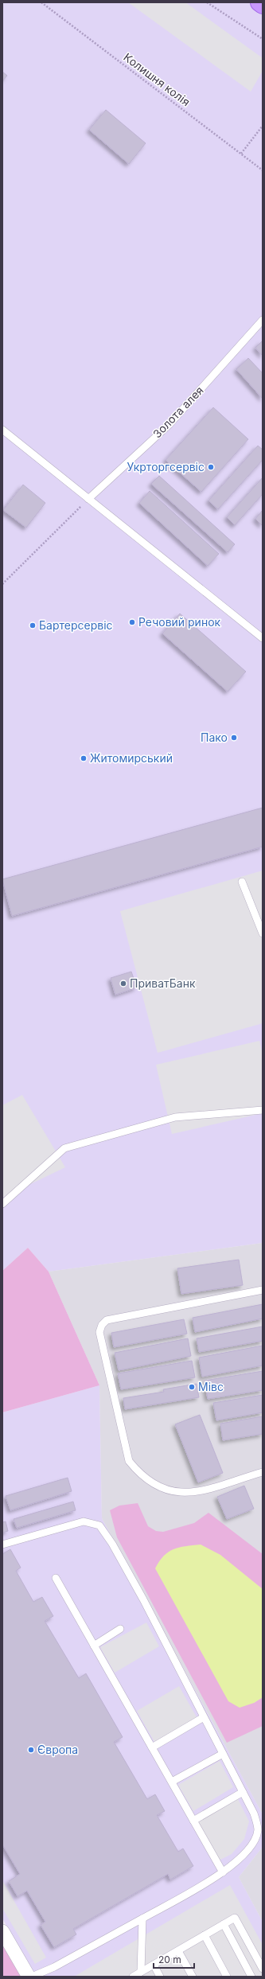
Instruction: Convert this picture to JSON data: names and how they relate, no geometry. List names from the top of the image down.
{
  "streets": {
    "lane": ["Золота алея"],
    "path": ["Колишня колія"]
  },
  "places": [
    "Укрторгсервіс",
    "Речовий ринок",
    "Бартерсервіс",
    "Пако",
    "Житомирський",
    "ПриватБанк",
    "Мівс",
    "Європа"
  ],
  "scale_bar": "20 m"
}
